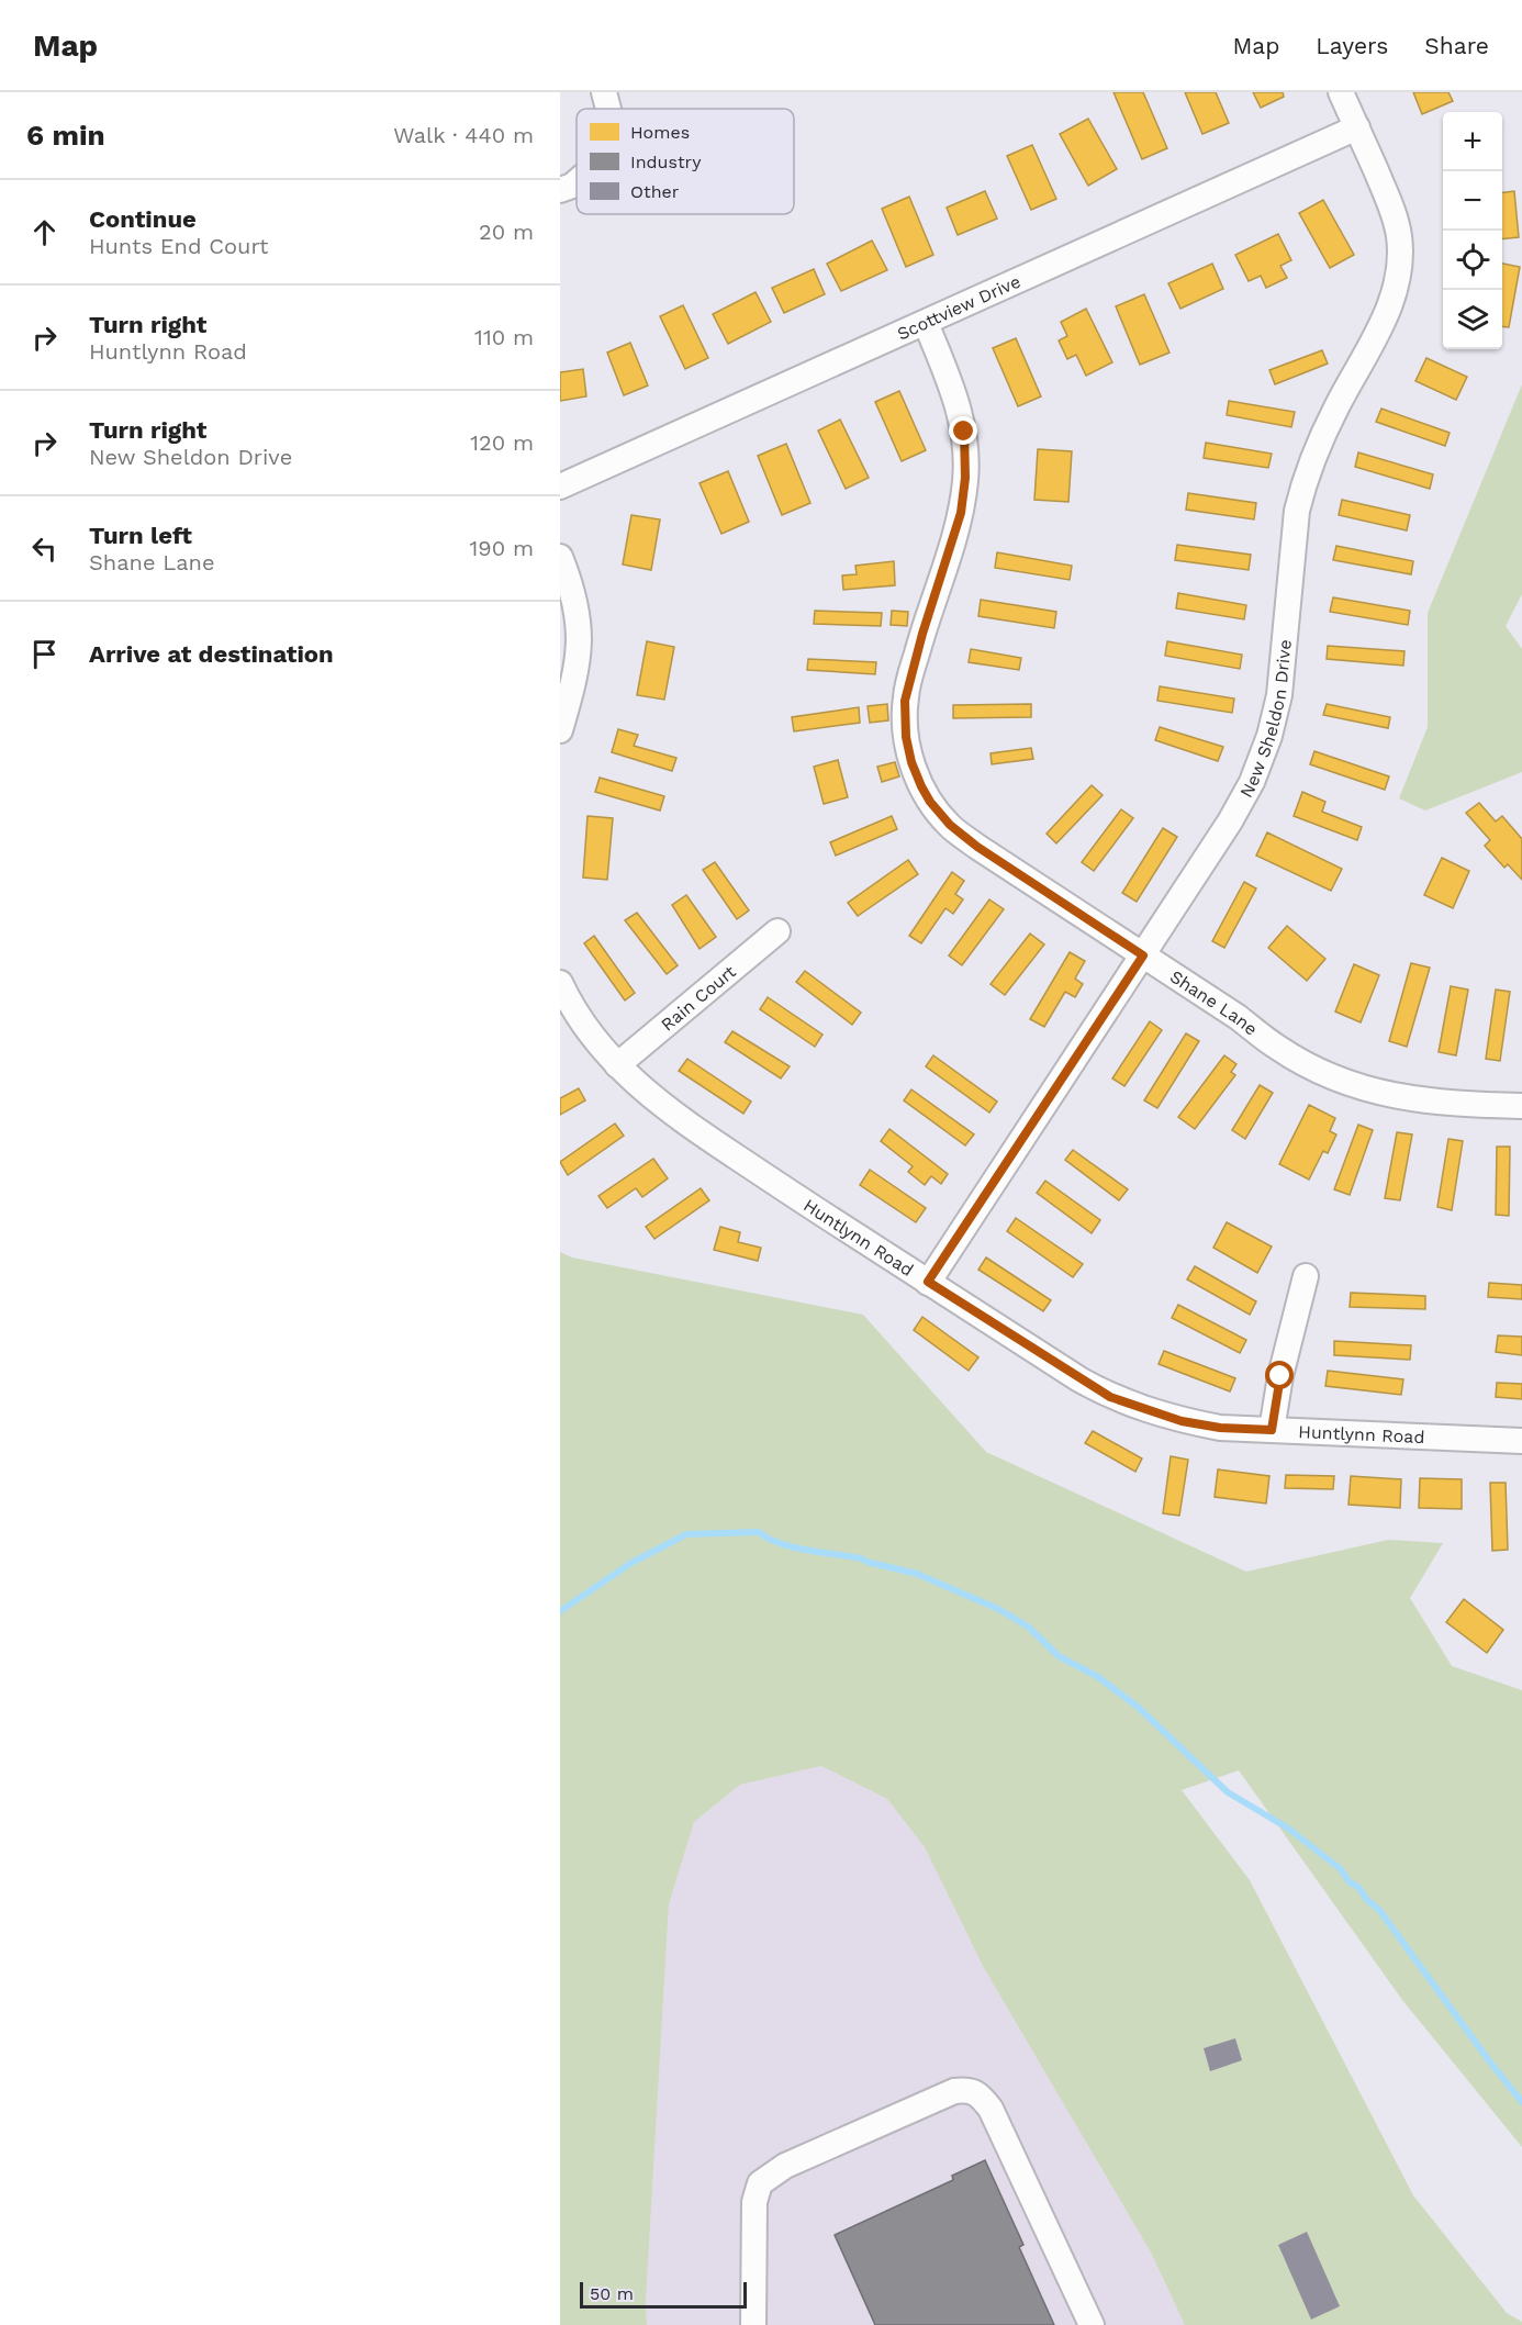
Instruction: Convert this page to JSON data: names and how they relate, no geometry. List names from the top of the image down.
{
  "streets": {
    "street": [
      "Scottview Drive",
      "New Sheldon Drive",
      "Rain Court",
      "Shane Lane",
      "Huntlynn Road"
    ]
  },
  "crossings": [
    ["Scottview Drive", "New Sheldon Drive"],
    ["Scottview Drive", "Shane Lane"],
    ["New Sheldon Drive", "Shane Lane"],
    ["New Sheldon Drive", "Huntlynn Road"],
    ["Rain Court", "Huntlynn Road"]
  ],
  "legend": ["Homes", "Industry", "Other"],
  "scale_bar": "50 m",
  "page": {
    "header": "Map",
    "nav": ["Map", "Layers", "Share"],
    "heading": ["6 min", "Walk · 440 m"],
    "map_buttons": ["+", "−"],
    "list": [
      ["Continue", "Hunts End Court", "20 m"],
      ["Turn right", "Huntlynn Road", "110 m"],
      ["Turn right", "New Sheldon Drive", "120 m"],
      ["Turn left", "Shane Lane", "190 m"],
      "Arrive at destination"
    ],
    "scale": "50 m"
  }
}
